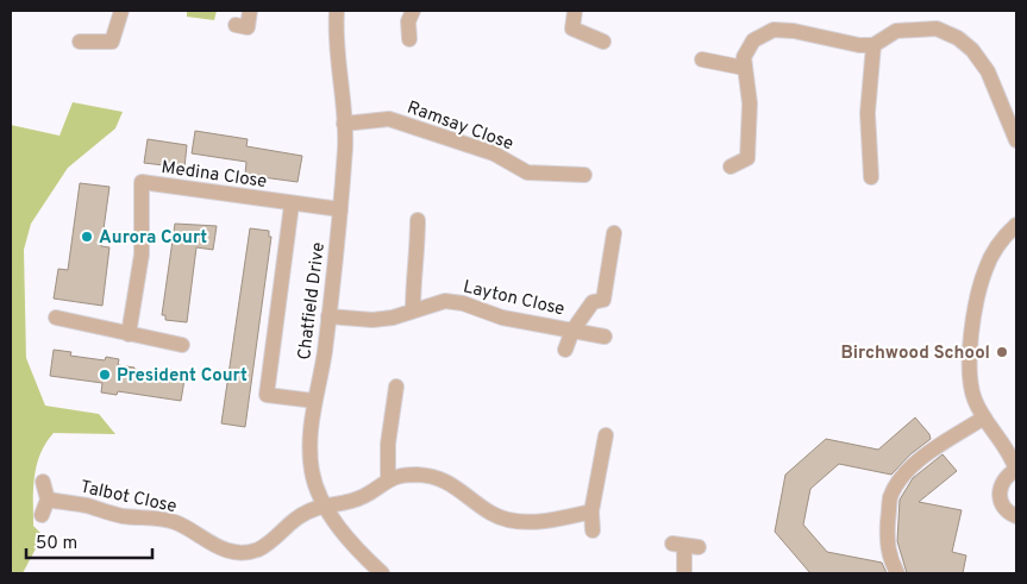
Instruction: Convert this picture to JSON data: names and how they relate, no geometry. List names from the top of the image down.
{
  "streets": {
    "street": [
      "Ramsay Close",
      "Medina Close",
      "Layton Close",
      "Chatfield Drive",
      "Talbot Close"
    ]
  },
  "crossings": [
    ["Ramsay Close", "Chatfield Drive"],
    ["Medina Close", "Chatfield Drive"],
    ["Layton Close", "Chatfield Drive"],
    ["Chatfield Drive", "Talbot Close"]
  ],
  "places": ["Aurora Court", "Birchwood School", "President Court"],
  "scale_bar": "50 m"
}
